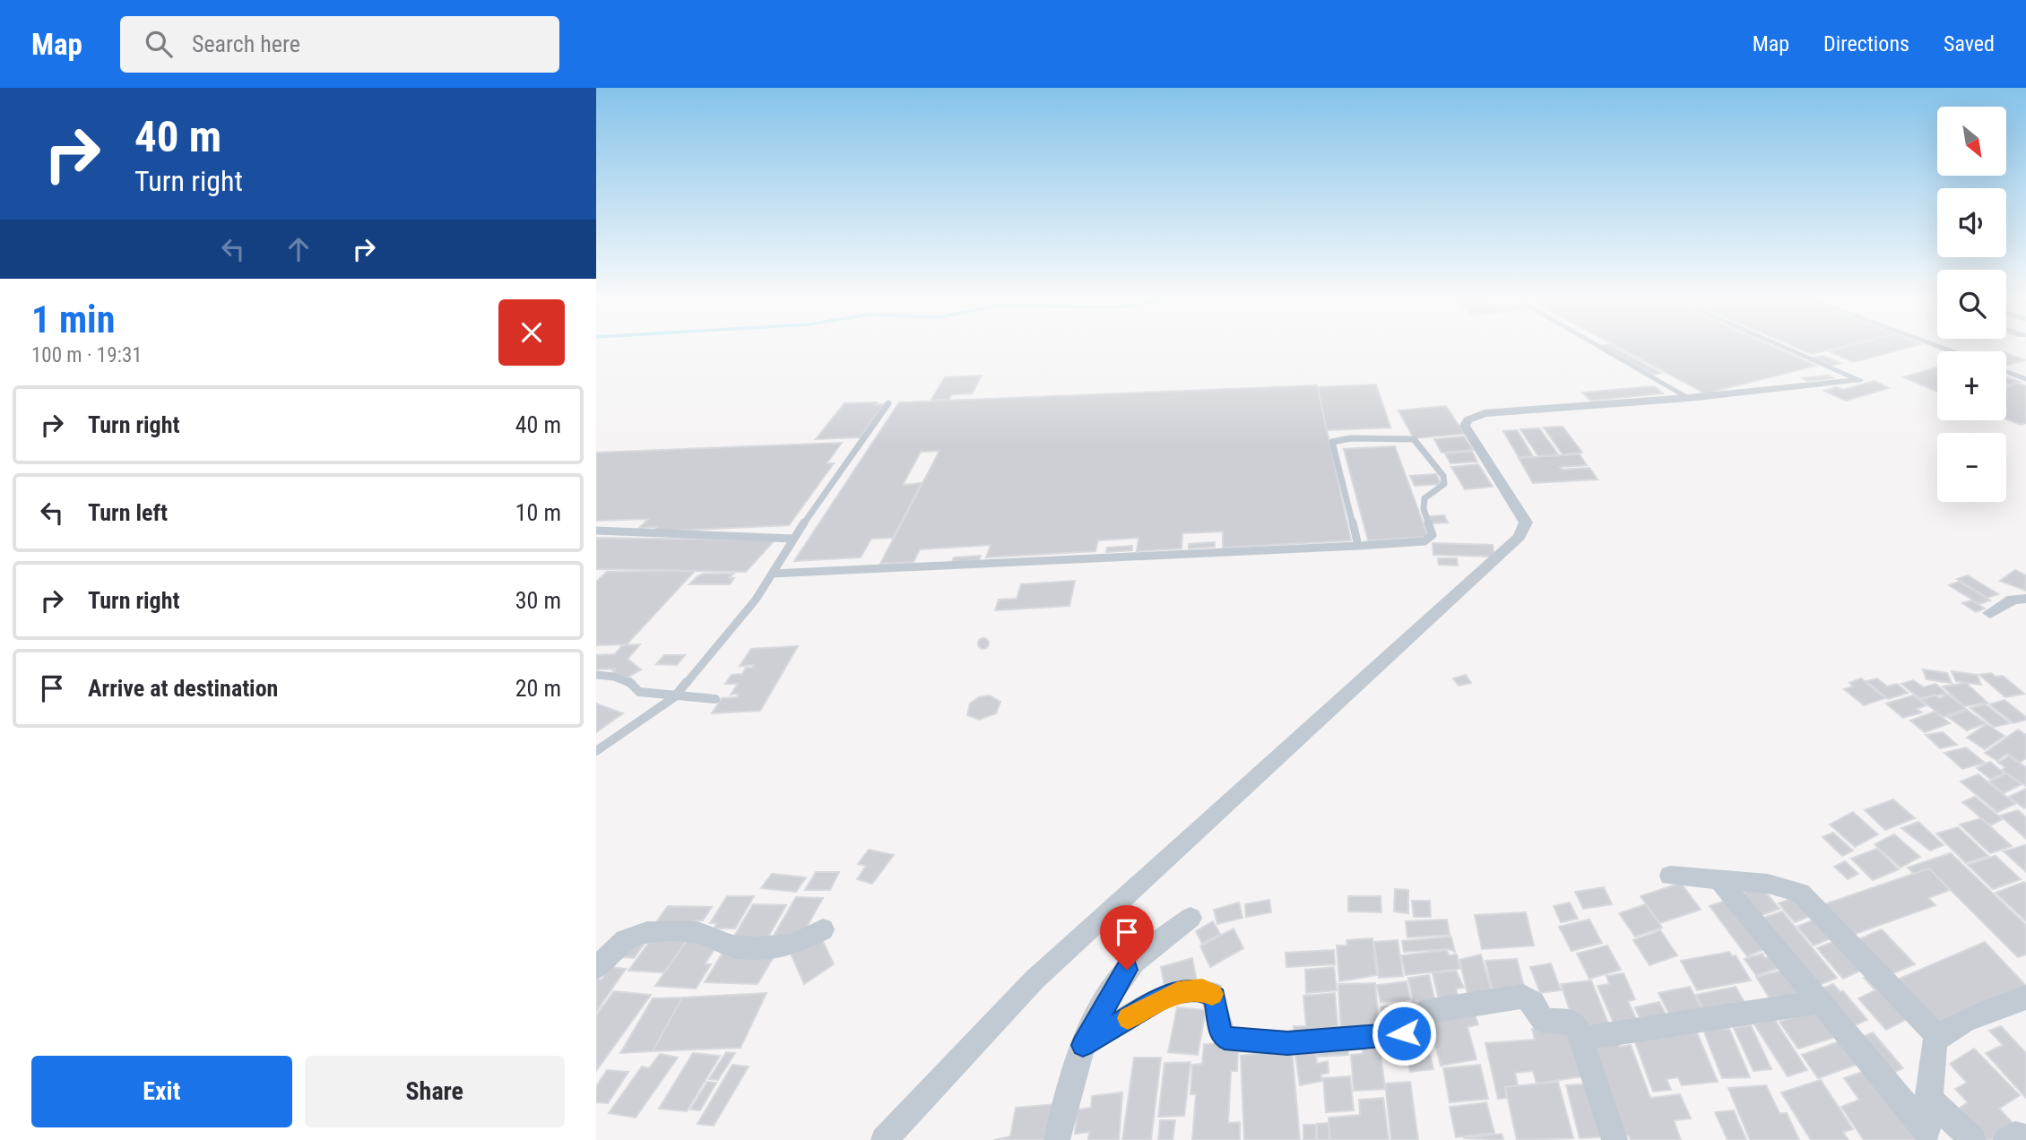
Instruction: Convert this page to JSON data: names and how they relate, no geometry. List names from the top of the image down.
{
  "north": "bottom right",
  "page": {
    "header": "Map",
    "search": "Search here",
    "nav": ["Map", "Directions", "Saved"],
    "turn": ["40 m", "Turn right"],
    "map_buttons": ["+", "−"],
    "heading": ["1 min", "100 m · 19:31"],
    "list": [
      {
        "name": "Turn right",
        "value": "40 m"
      },
      {
        "name": "Turn left",
        "value": "10 m"
      },
      {
        "name": "Turn right",
        "value": "30 m"
      },
      {
        "name": "Arrive at destination",
        "value": "20 m"
      }
    ],
    "buttons": ["Exit", "Share"]
  }
}
